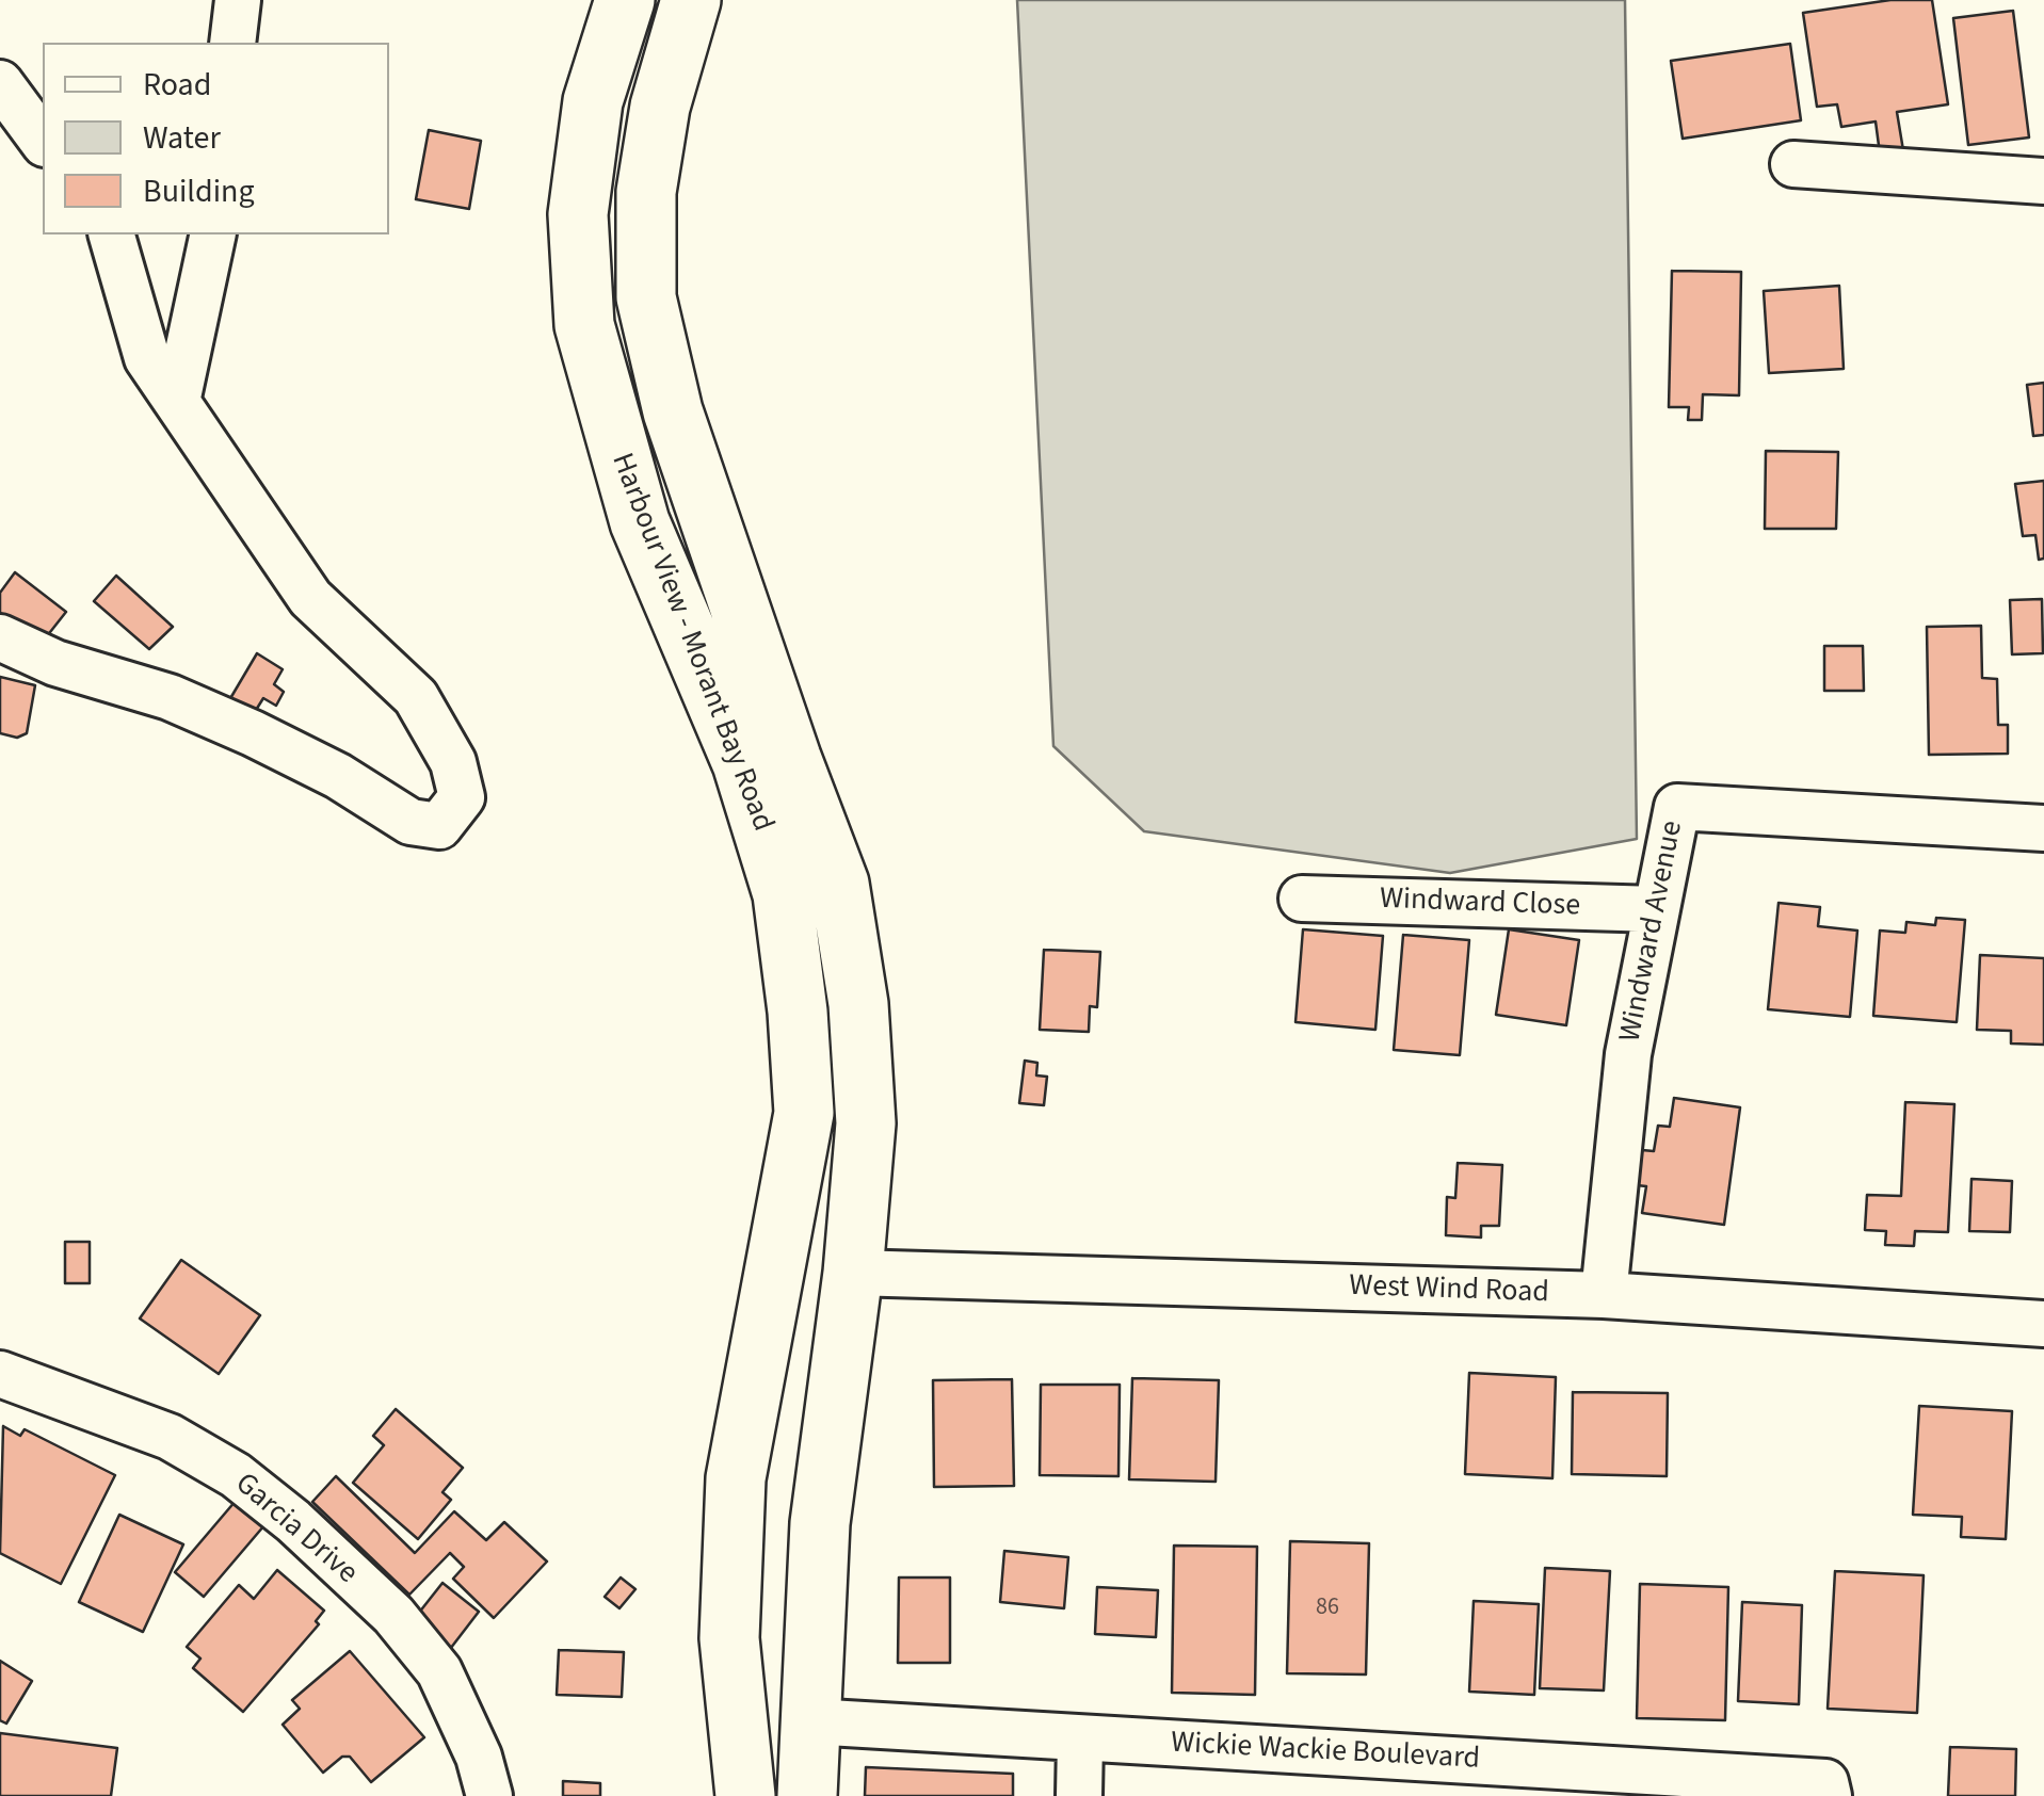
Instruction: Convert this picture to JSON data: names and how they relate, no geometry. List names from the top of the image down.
{
  "streets": {
    "highway": ["Harbour View - Morant Bay Road"],
    "street": [
      "Windward Close",
      "Windward Avenue",
      "West Wind Road",
      "Garcia Drive",
      "Wickie Wackie Boulevard"
    ]
  },
  "crossings": [
    ["Harbour View - Morant Bay Road", "West Wind Road"],
    ["Harbour View - Morant Bay Road", "Wickie Wackie Boulevard"],
    ["Windward Close", "Windward Avenue"],
    ["Windward Avenue", "West Wind Road"]
  ],
  "house_numbers": ["86"],
  "legend": ["Road", "Water", "Building"]
}
